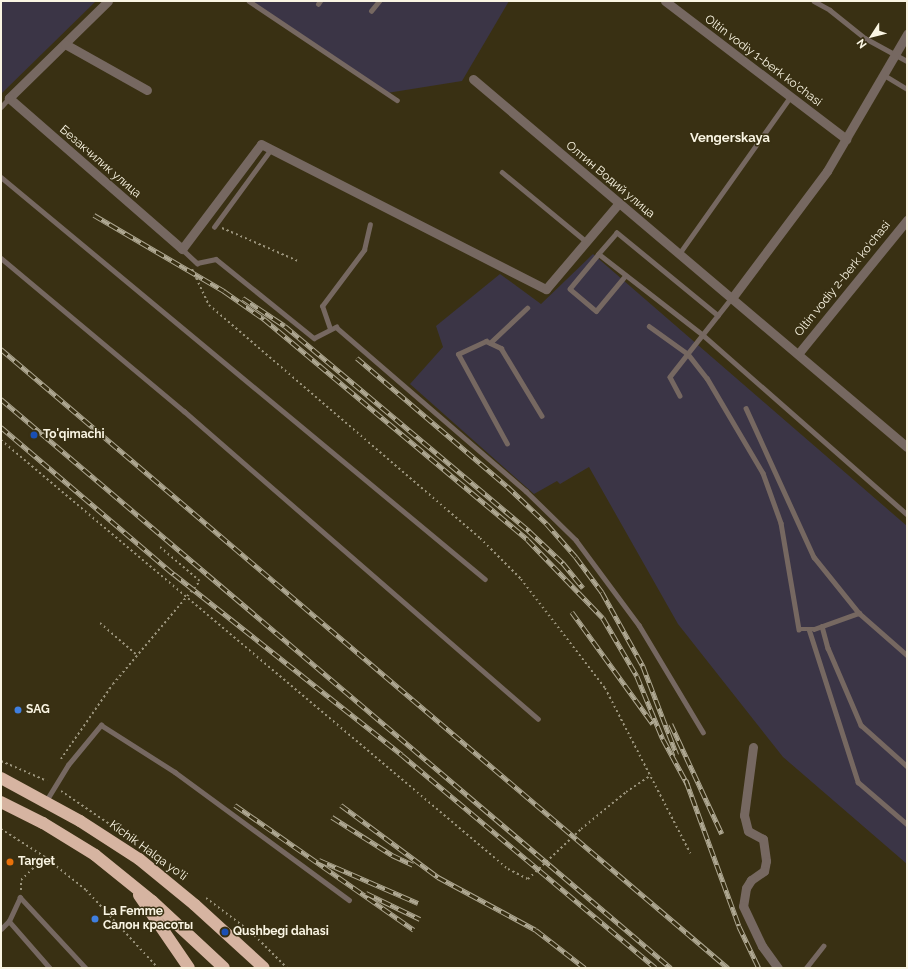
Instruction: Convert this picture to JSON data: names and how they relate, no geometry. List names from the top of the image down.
{
  "streets": {
    "highway": ["Kichik Halqa yo'li"],
    "street": [
      "Oltin vodiy 1-berk ko'chasi",
      "Безакчилик улица",
      "Олтин Водий улица",
      "Oltin vodiy 2-berk ko'chasi"
    ]
  },
  "crossings": [
    ["Олтин Водий улица", "Oltin vodiy 2-berk ko'chasi"]
  ],
  "districts": ["Vengerskaya"],
  "places": [
    "To'qimachi",
    "SAG",
    "Target",
    "La Femme Салон красоты",
    "Qushbegi dahasi"
  ],
  "north": "bottom left"
}
